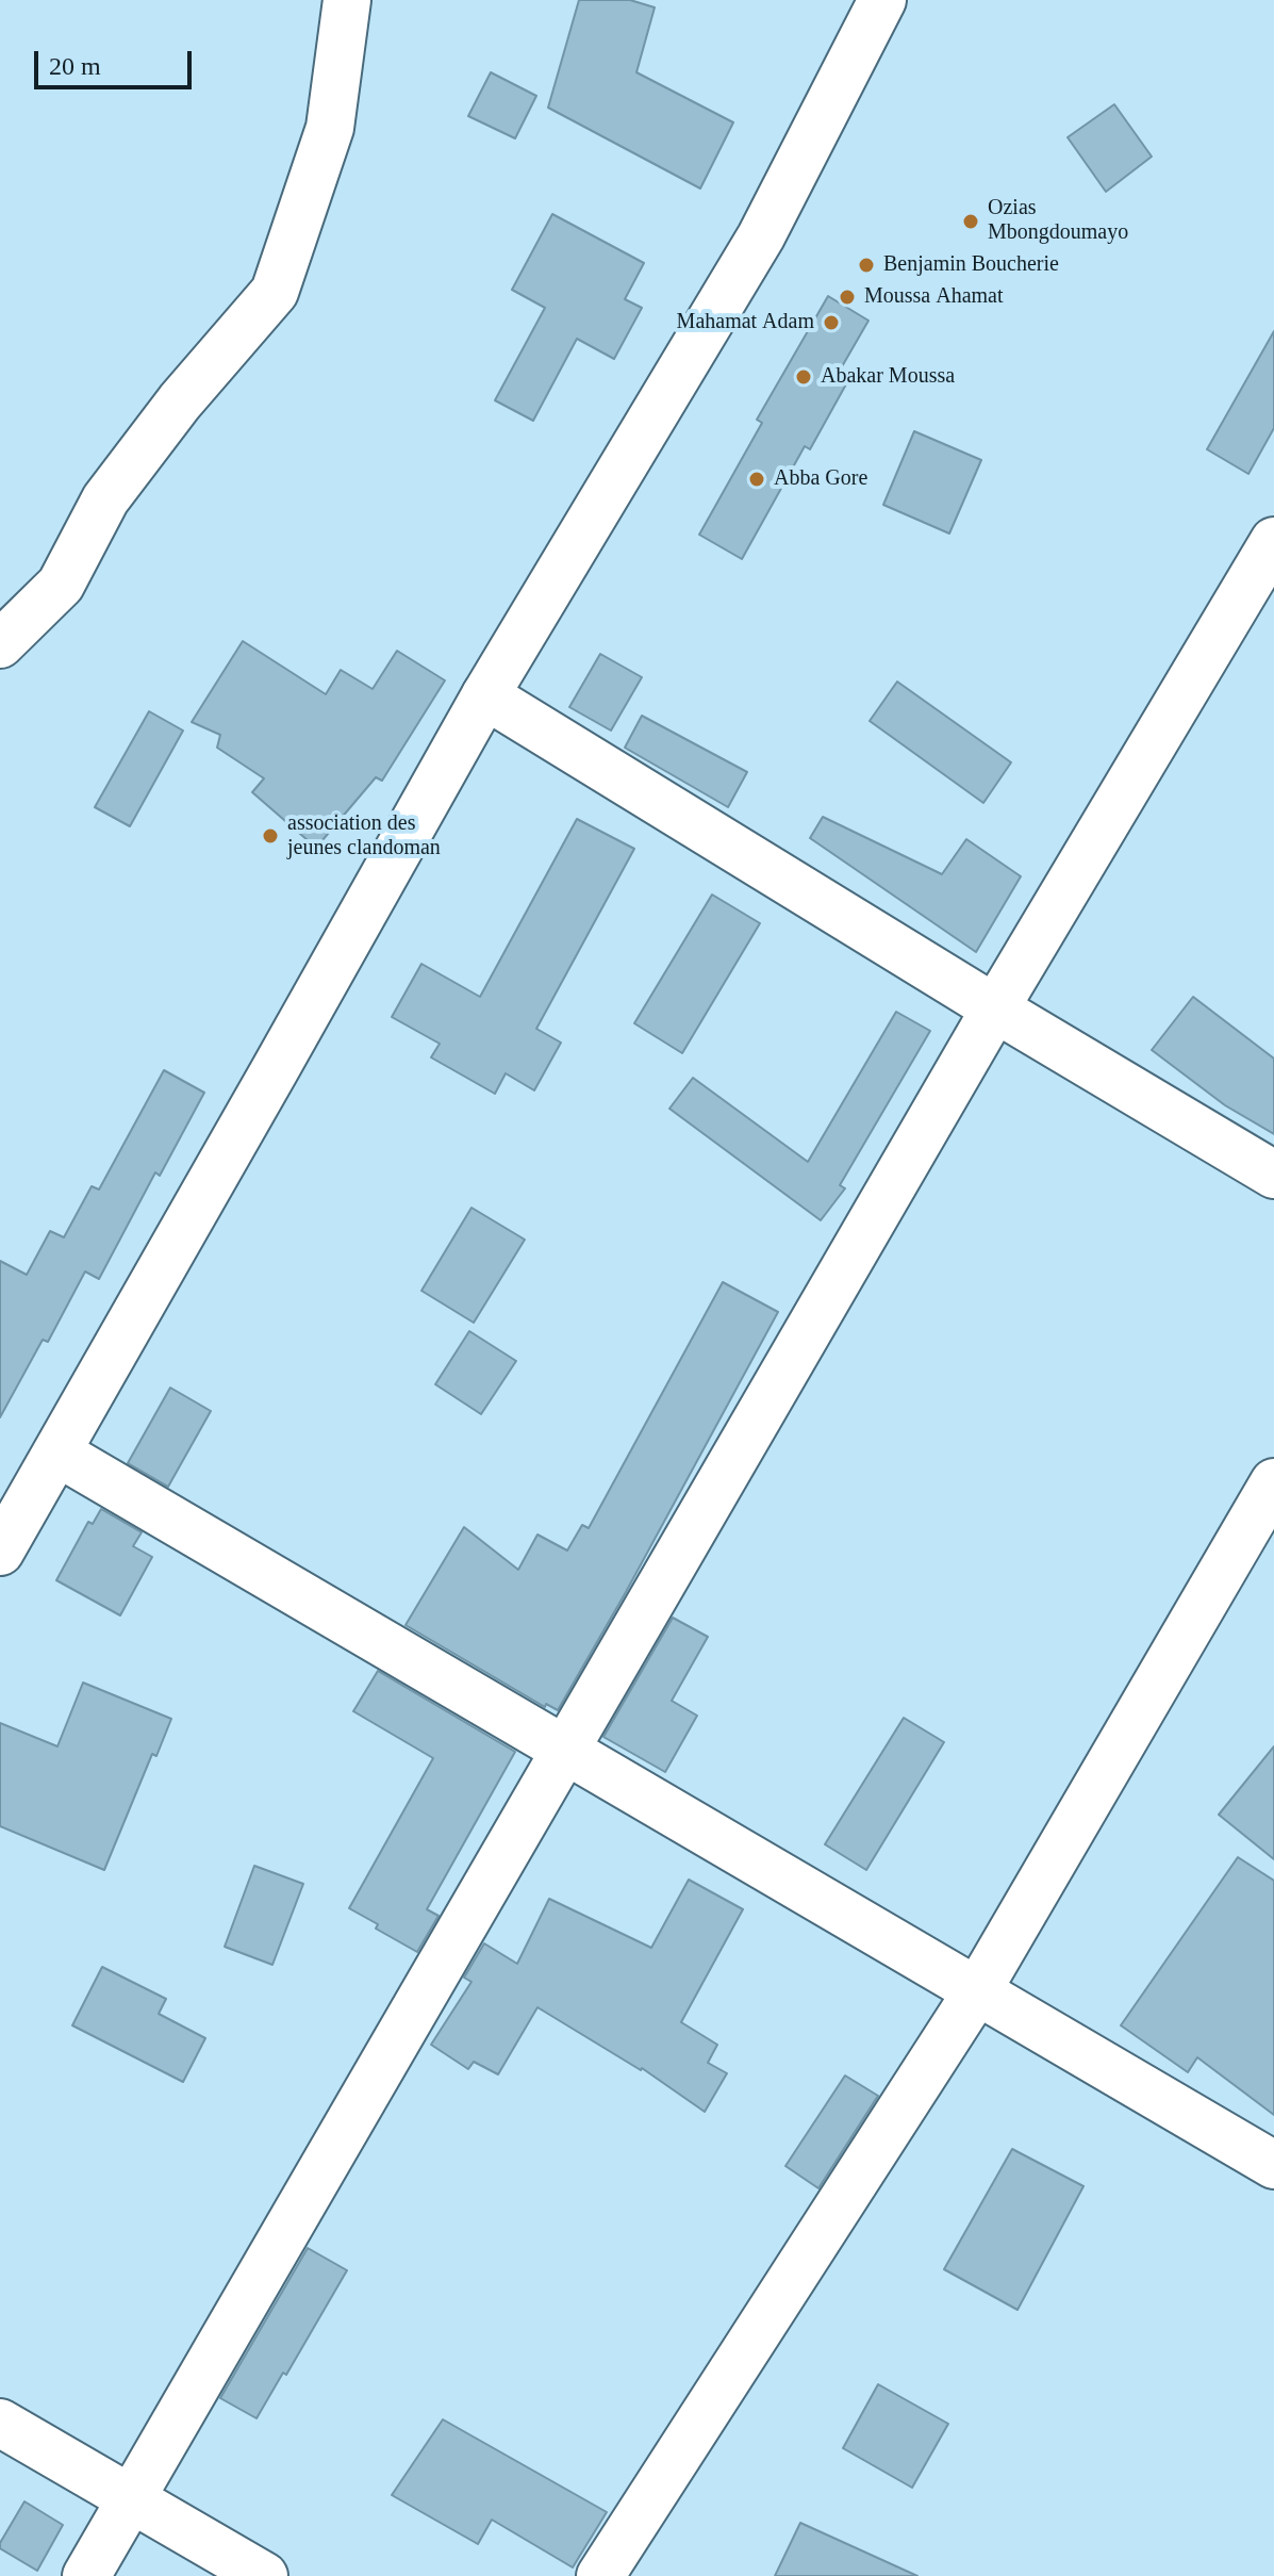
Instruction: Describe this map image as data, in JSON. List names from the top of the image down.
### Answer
{
  "places": [
    "Ozias Mbongdoumayo",
    "Benjamin Boucherie",
    "Moussa Ahamat",
    "Mahamat Adam",
    "Abakar Moussa",
    "Abba Gore",
    "association des jeunes clandoman"
  ],
  "scale_bar": "20 m"
}
